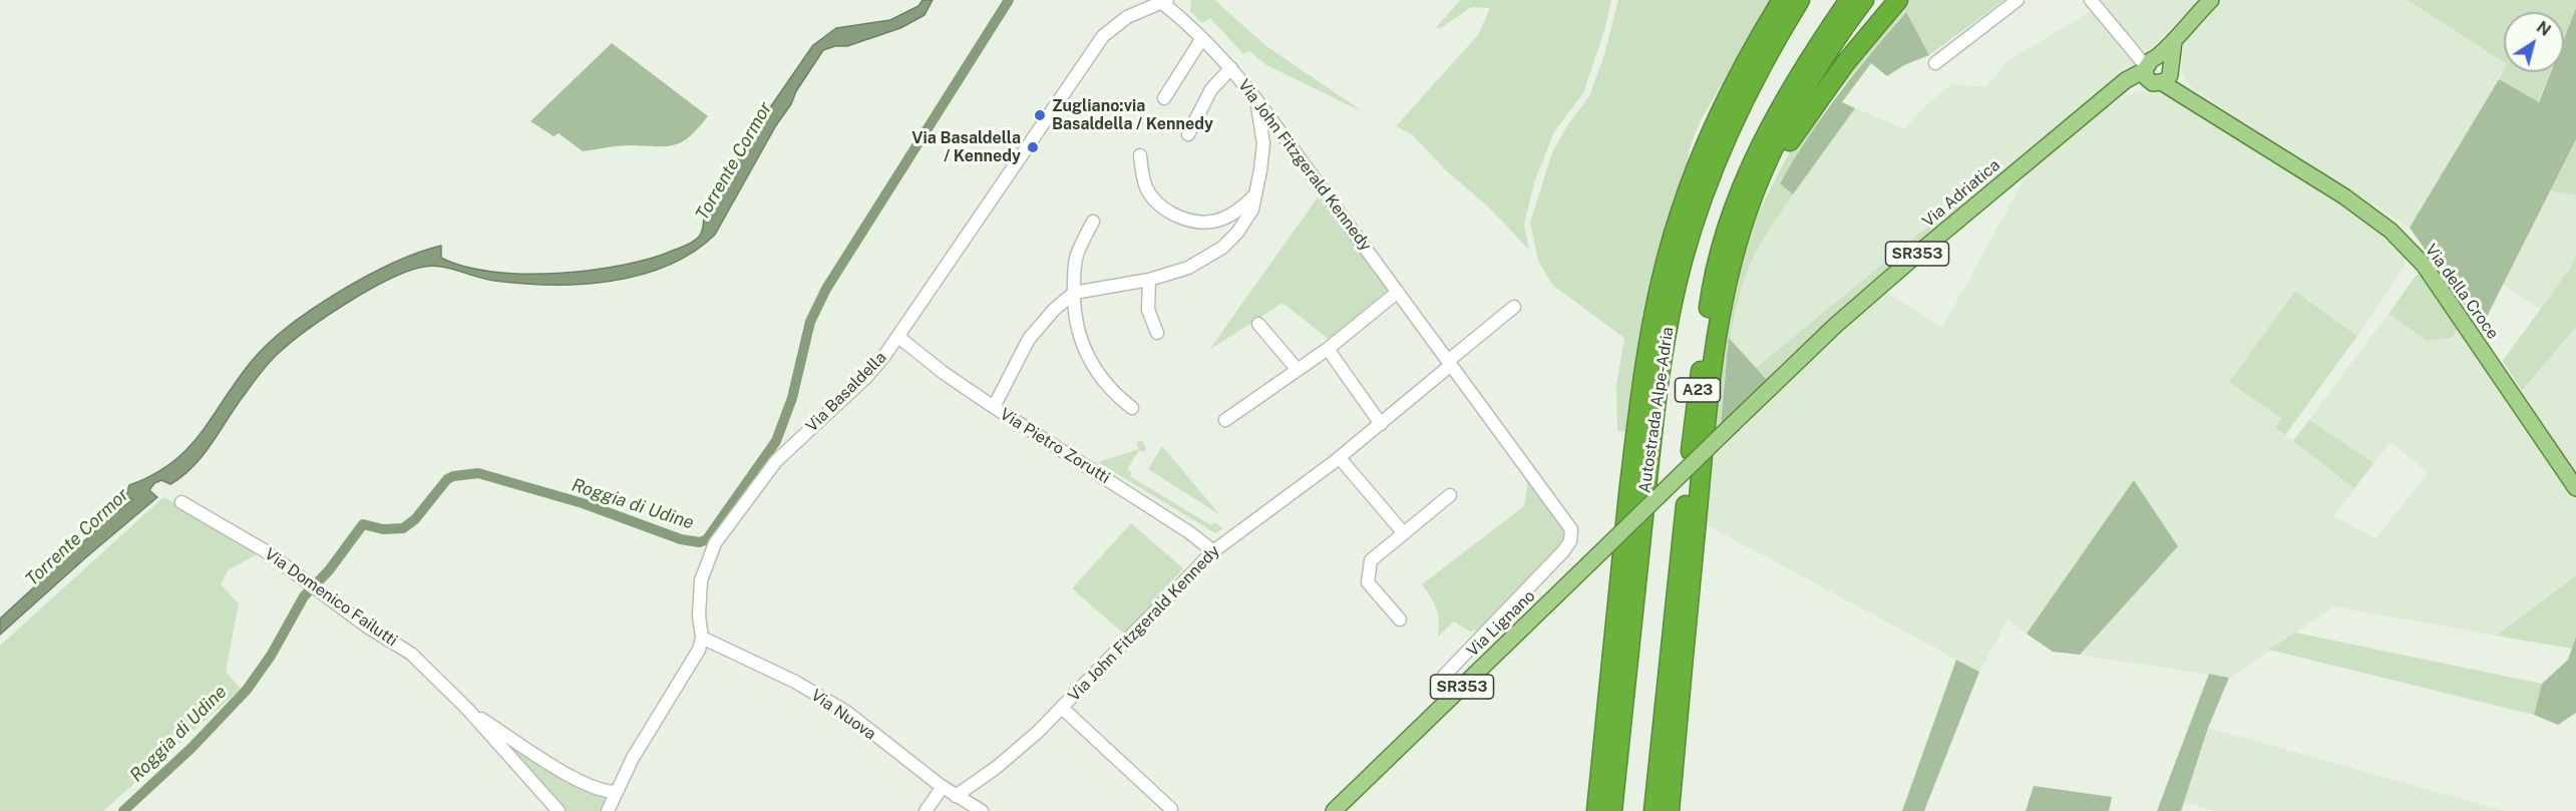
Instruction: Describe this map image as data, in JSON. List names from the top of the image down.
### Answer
{
  "streets": {
    "highway": ["A23", "Autostrada Alpe-Adria"],
    "main road": [
      "Via Adriatica",
      "SR353",
      "Via della Croce",
      "Via Lignano"
    ],
    "street": [
      "Via John Fitzgerald Kennedy",
      "Via Basaldella",
      "Via Pietro Zorutti",
      "Via Domenico Failutti",
      "Via Nuova"
    ]
  },
  "crossings": [
    ["Via John Fitzgerald Kennedy", "Via Basaldella"],
    ["Via John Fitzgerald Kennedy", "Via Pietro Zorutti"],
    ["Via John Fitzgerald Kennedy", "Via Lignano"],
    ["Via John Fitzgerald Kennedy", "Via Nuova"],
    ["Via Adriatica", "Via della Croce"],
    ["Via Adriatica", "Via Lignano"],
    ["Via Basaldella", "Via Pietro Zorutti"],
    ["Via Basaldella", "Via Nuova"]
  ],
  "water": ["Torrente Cormor", "Roggia di Udine"],
  "places": ["Zugliano:via Basaldella / Kennedy", "Via Basaldella / Kennedy"],
  "north": "top right"
}
